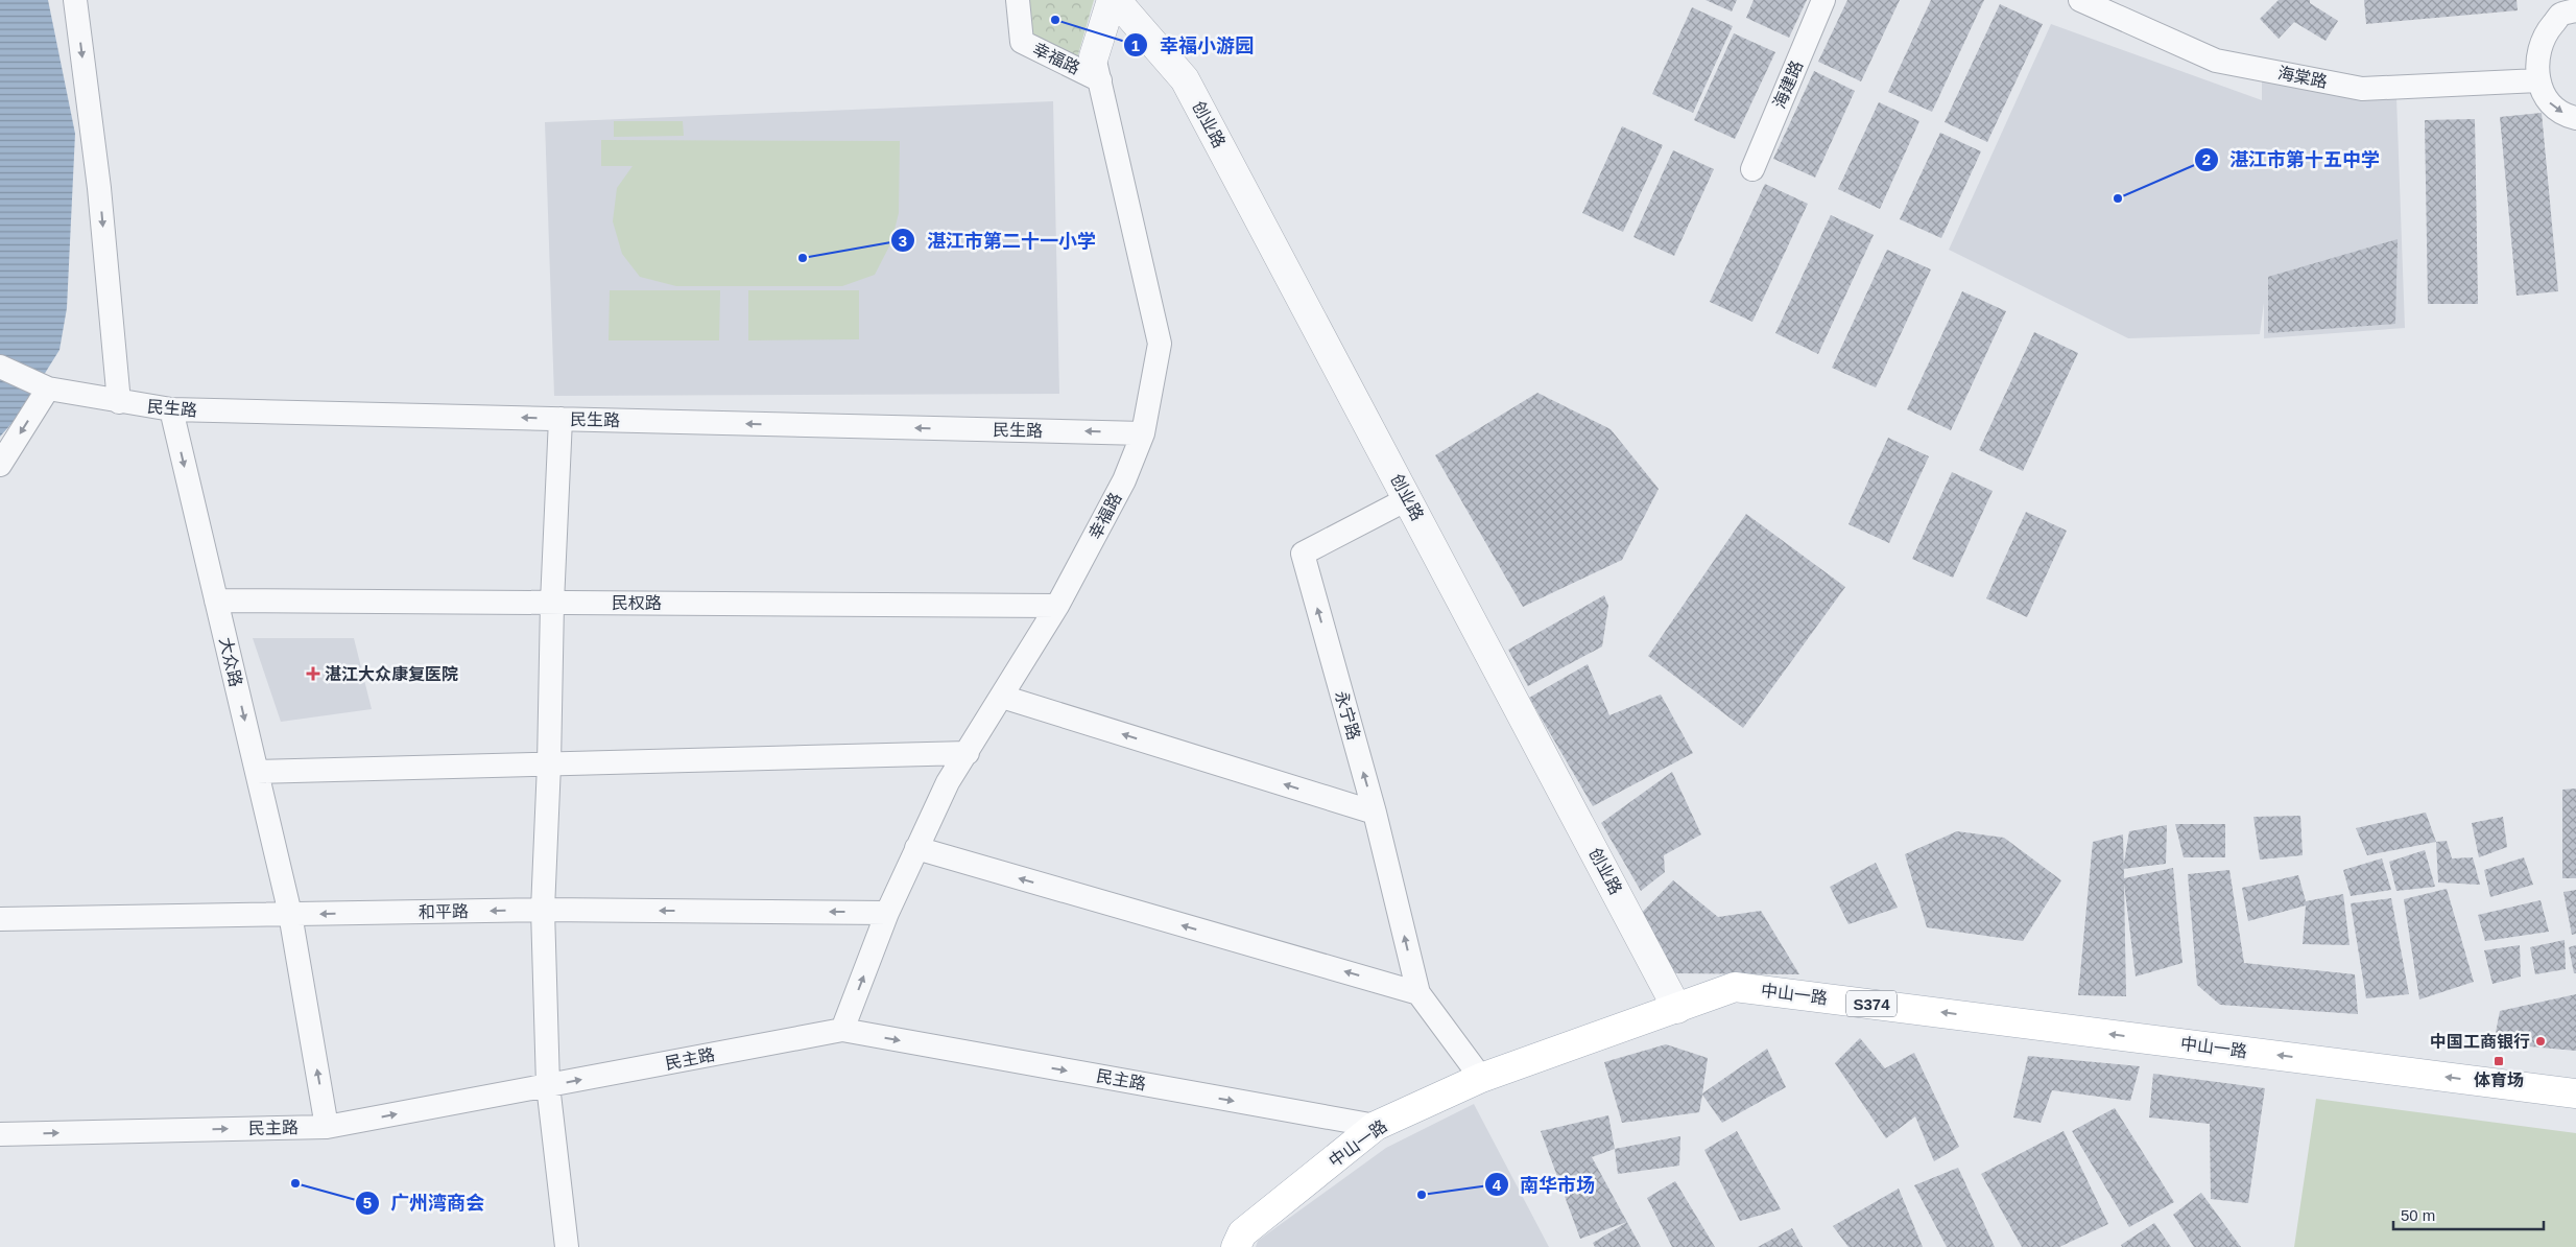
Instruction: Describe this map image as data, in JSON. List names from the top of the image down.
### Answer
{
  "streets": {
    "main road": ["中山一路", "S374"],
    "street": [
      "幸福路",
      "海棠路",
      "海建路",
      "创业路",
      "民生路",
      "民权路",
      "大众路",
      "永宁路",
      "和平路",
      "民主路"
    ]
  },
  "crossings": [
    ["幸福路", "民生路"],
    ["幸福路", "民权路"],
    ["幸福路", "和平路"],
    ["幸福路", "民主路"],
    ["创业路", "永宁路"],
    ["创业路", "中山一路"],
    ["民生路", "大众路"],
    ["民权路", "大众路"],
    ["大众路", "和平路"],
    ["大众路", "民主路"],
    ["中山一路", "民主路"]
  ],
  "one_way": ["民生路", "永宁路", "中山一路"],
  "places": {
    "other": [
      "幸福小游园",
      "湛江市第十五中学",
      "湛江市第二十一小学",
      "中国工商银行",
      "广州湾商会",
      "南华市场"
    ],
    "health": ["湛江大众康复医院"],
    "transit": ["体育场"]
  },
  "scale_bar": "50 m"
}
